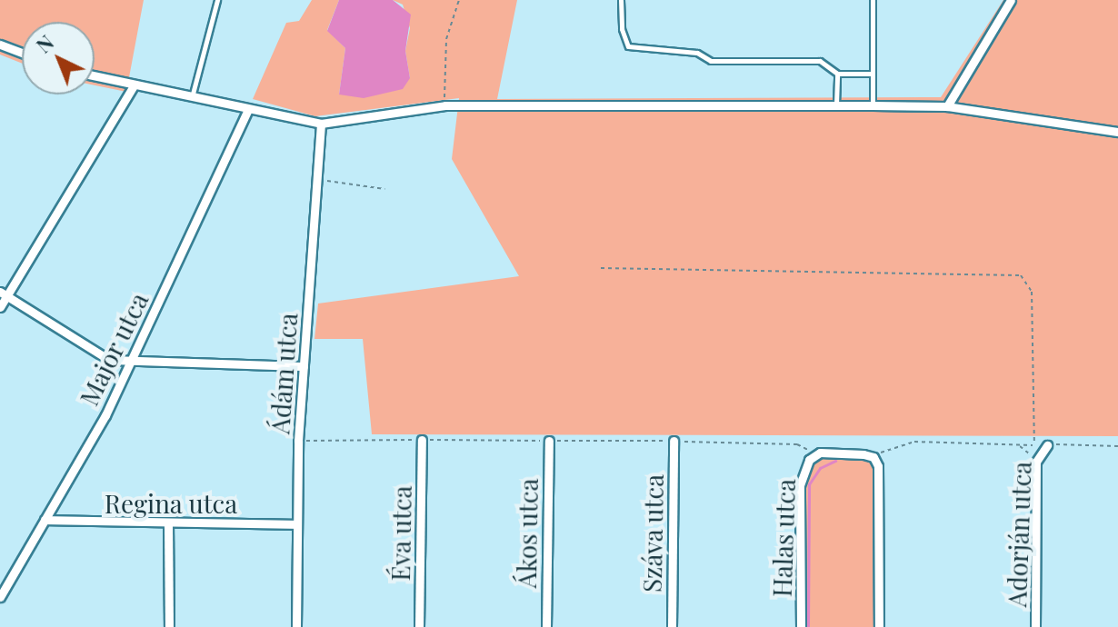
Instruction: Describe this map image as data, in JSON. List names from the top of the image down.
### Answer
{
  "streets": {
    "street": [
      "Major utca",
      "Ádám utca",
      "Regina utca",
      "Éva utca",
      "Ákos utca",
      "Száva utca",
      "Adorján utca",
      "Halas utca"
    ]
  },
  "crossings": [
    ["Major utca", "Regina utca"],
    ["Ádám utca", "Regina utca"]
  ],
  "north": "top left"
}
